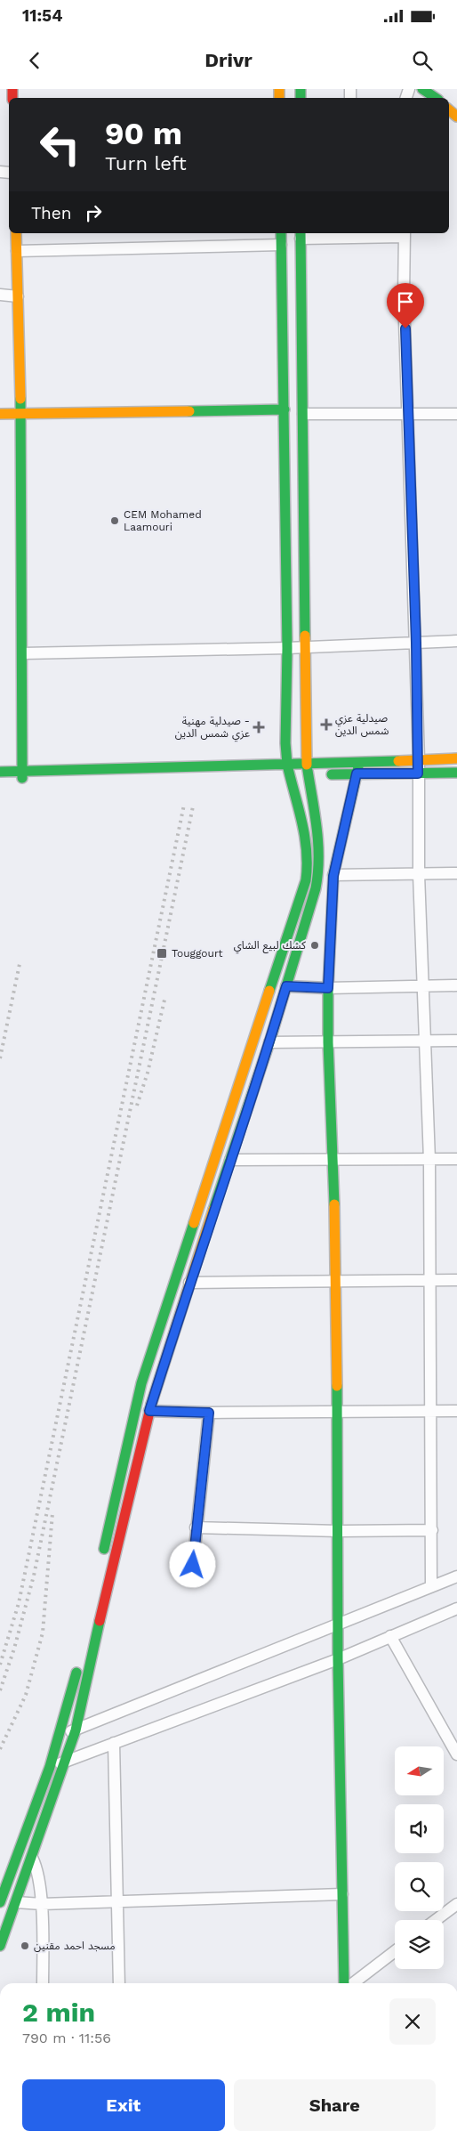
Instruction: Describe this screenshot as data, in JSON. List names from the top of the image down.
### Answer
{
  "places": {
    "other": ["CEM Mohamed Laamouri", "كشك لبيع الشاي", "مسجد احمد مقنين"],
    "health": ["صيدلية عزي شمس الدين", "صيدلية مهنية - عزي شمس الدين"],
    "transit": ["Touggourt"]
  },
  "north": "left",
  "page": {
    "status": "11:54",
    "header": "Drivr",
    "turn": ["90 m", "Turn left"],
    "then": "Then",
    "heading": ["2 min", "790 m · 11:56"],
    "buttons": ["Exit", "Share"]
  }
}
